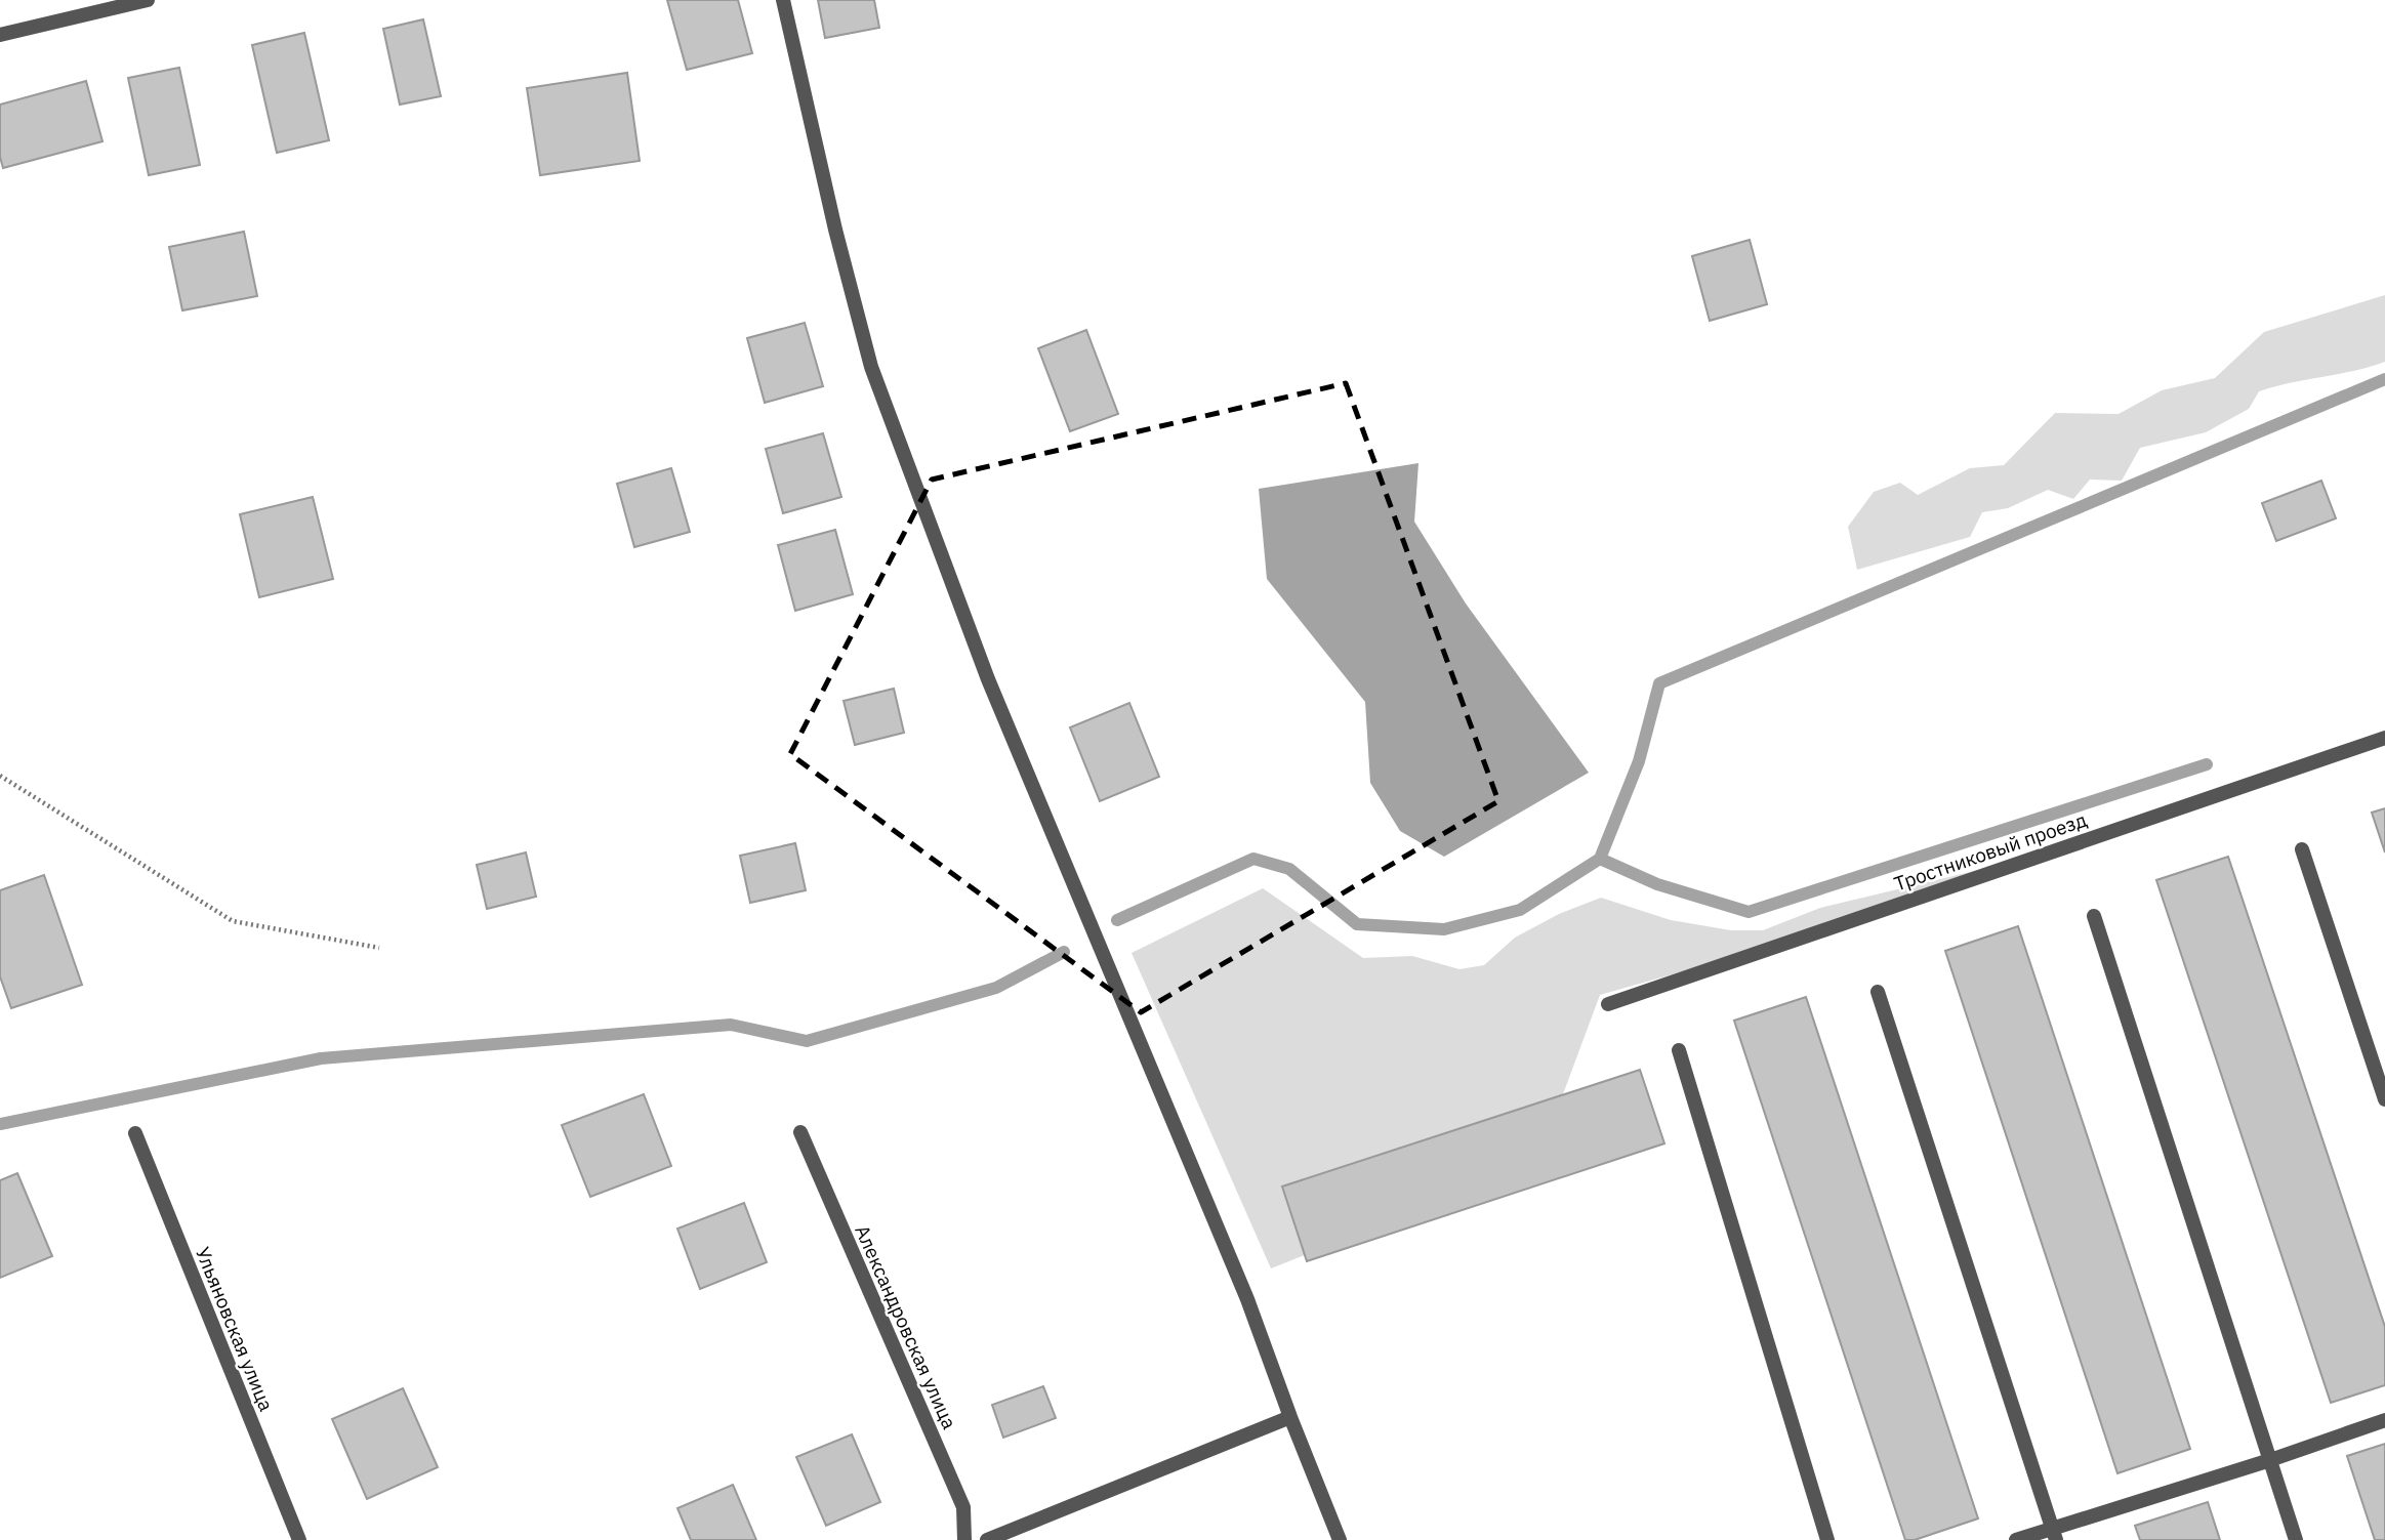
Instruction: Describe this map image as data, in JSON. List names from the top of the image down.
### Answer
{
  "streets": {
    "street": ["Тростниковый проезд", "Александровская улица", "Ульяновская улица"]
  }
}
